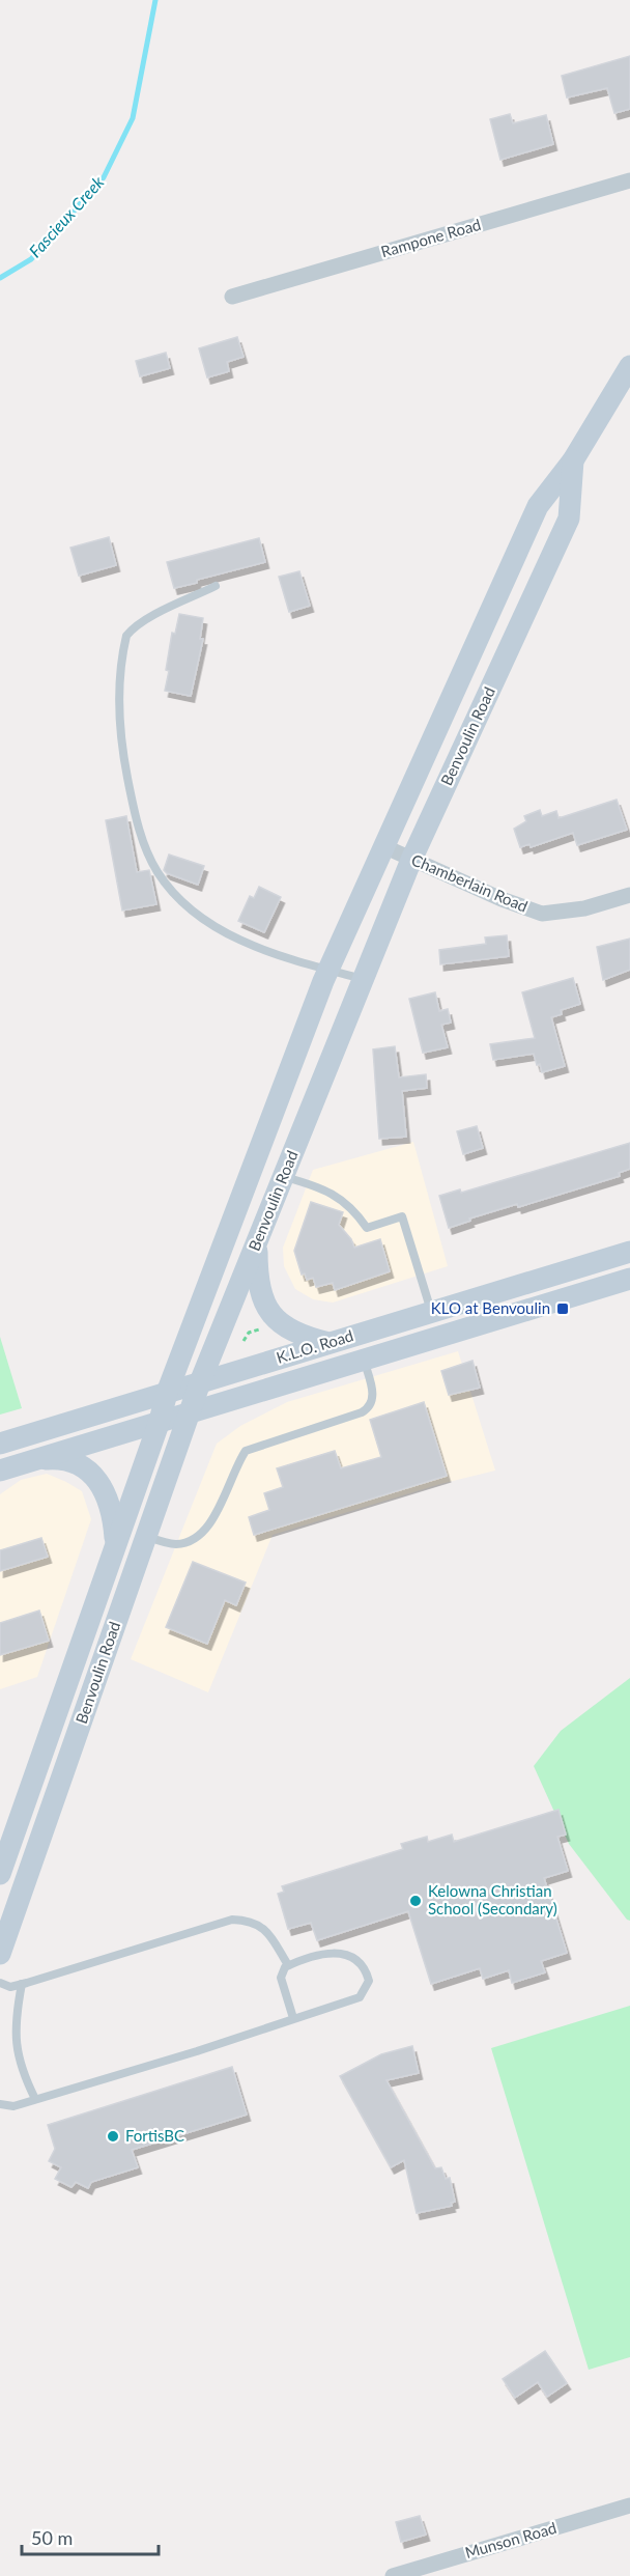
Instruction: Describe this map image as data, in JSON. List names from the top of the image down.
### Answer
{
  "streets": {
    "main road": ["Benvoulin Road", "K.L.O. Road"],
    "street": ["Rampone Road", "Chamberlain Road", "Munson Road"]
  },
  "crossings": [
    ["Benvoulin Road", "Chamberlain Road"],
    ["Benvoulin Road", "K.L.O. Road"]
  ],
  "water": ["Fascieux Creek"],
  "places": {
    "transit": ["KLO at Benvoulin"],
    "other": ["Kelowna Christian School (Secondary)", "FortisBC"]
  },
  "scale_bar": "50 m"
}
